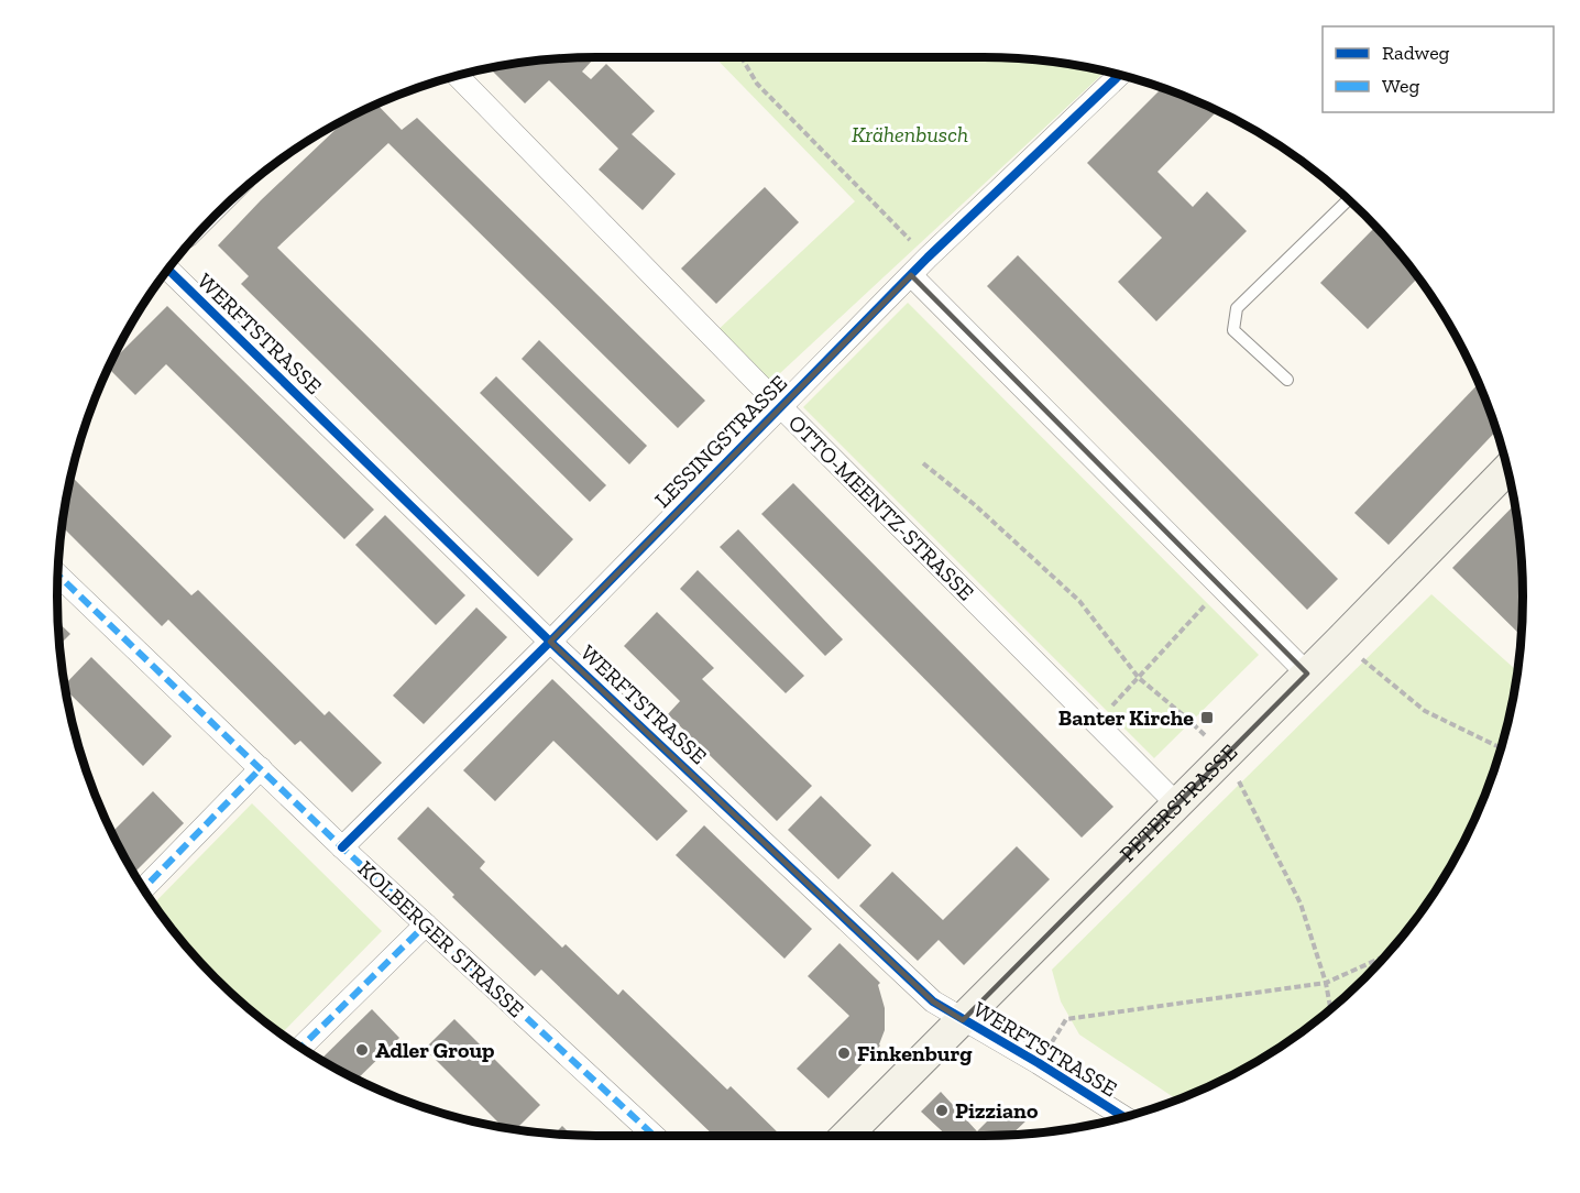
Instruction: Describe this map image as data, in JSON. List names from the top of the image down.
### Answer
{
  "streets": {
    "main road": ["PETERSTRASSE"],
    "street": [
      "WERFTSTRASSE",
      "LESSINGSTRASSE",
      "OTTO-MEENTZ-STRASSE",
      "KOLBERGER STRASSE"
    ]
  },
  "crossings": [
    ["WERFTSTRASSE", "LESSINGSTRASSE"],
    ["WERFTSTRASSE", "PETERSTRASSE"],
    ["LESSINGSTRASSE", "OTTO-MEENTZ-STRASSE"],
    ["LESSINGSTRASSE", "KOLBERGER STRASSE"],
    ["OTTO-MEENTZ-STRASSE", "PETERSTRASSE"]
  ],
  "parks": ["Krähenbusch"],
  "places": {
    "transit": ["Banter Kirche"],
    "other": ["Adler Group", "Finkenburg", "Pizziano"]
  },
  "legend": ["Radweg", "Weg"]
}
